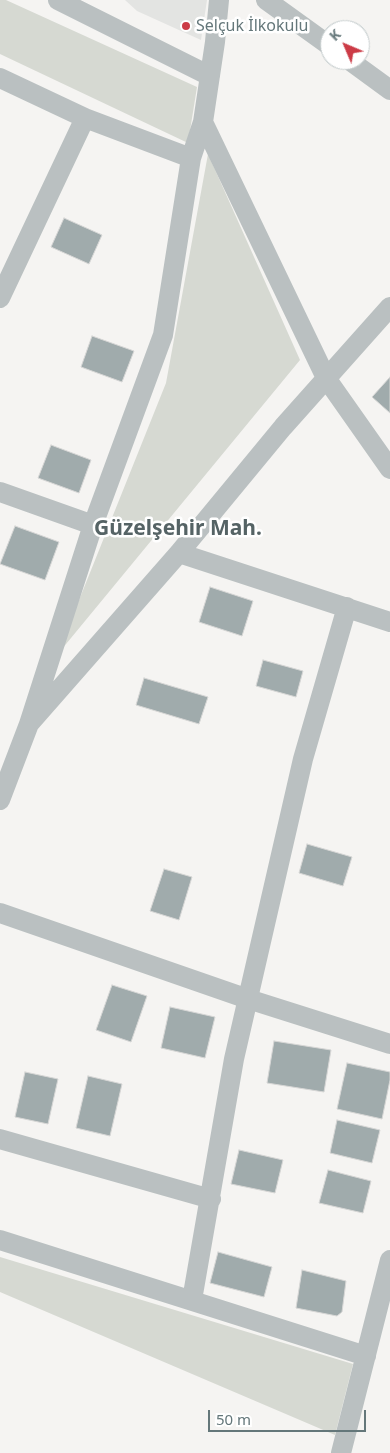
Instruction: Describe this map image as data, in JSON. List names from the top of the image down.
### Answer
{
  "districts": ["Güzelşehir Mah."],
  "places": ["Selçuk İlkokulu"],
  "scale_bar": "50 m",
  "north": "top left"
}
